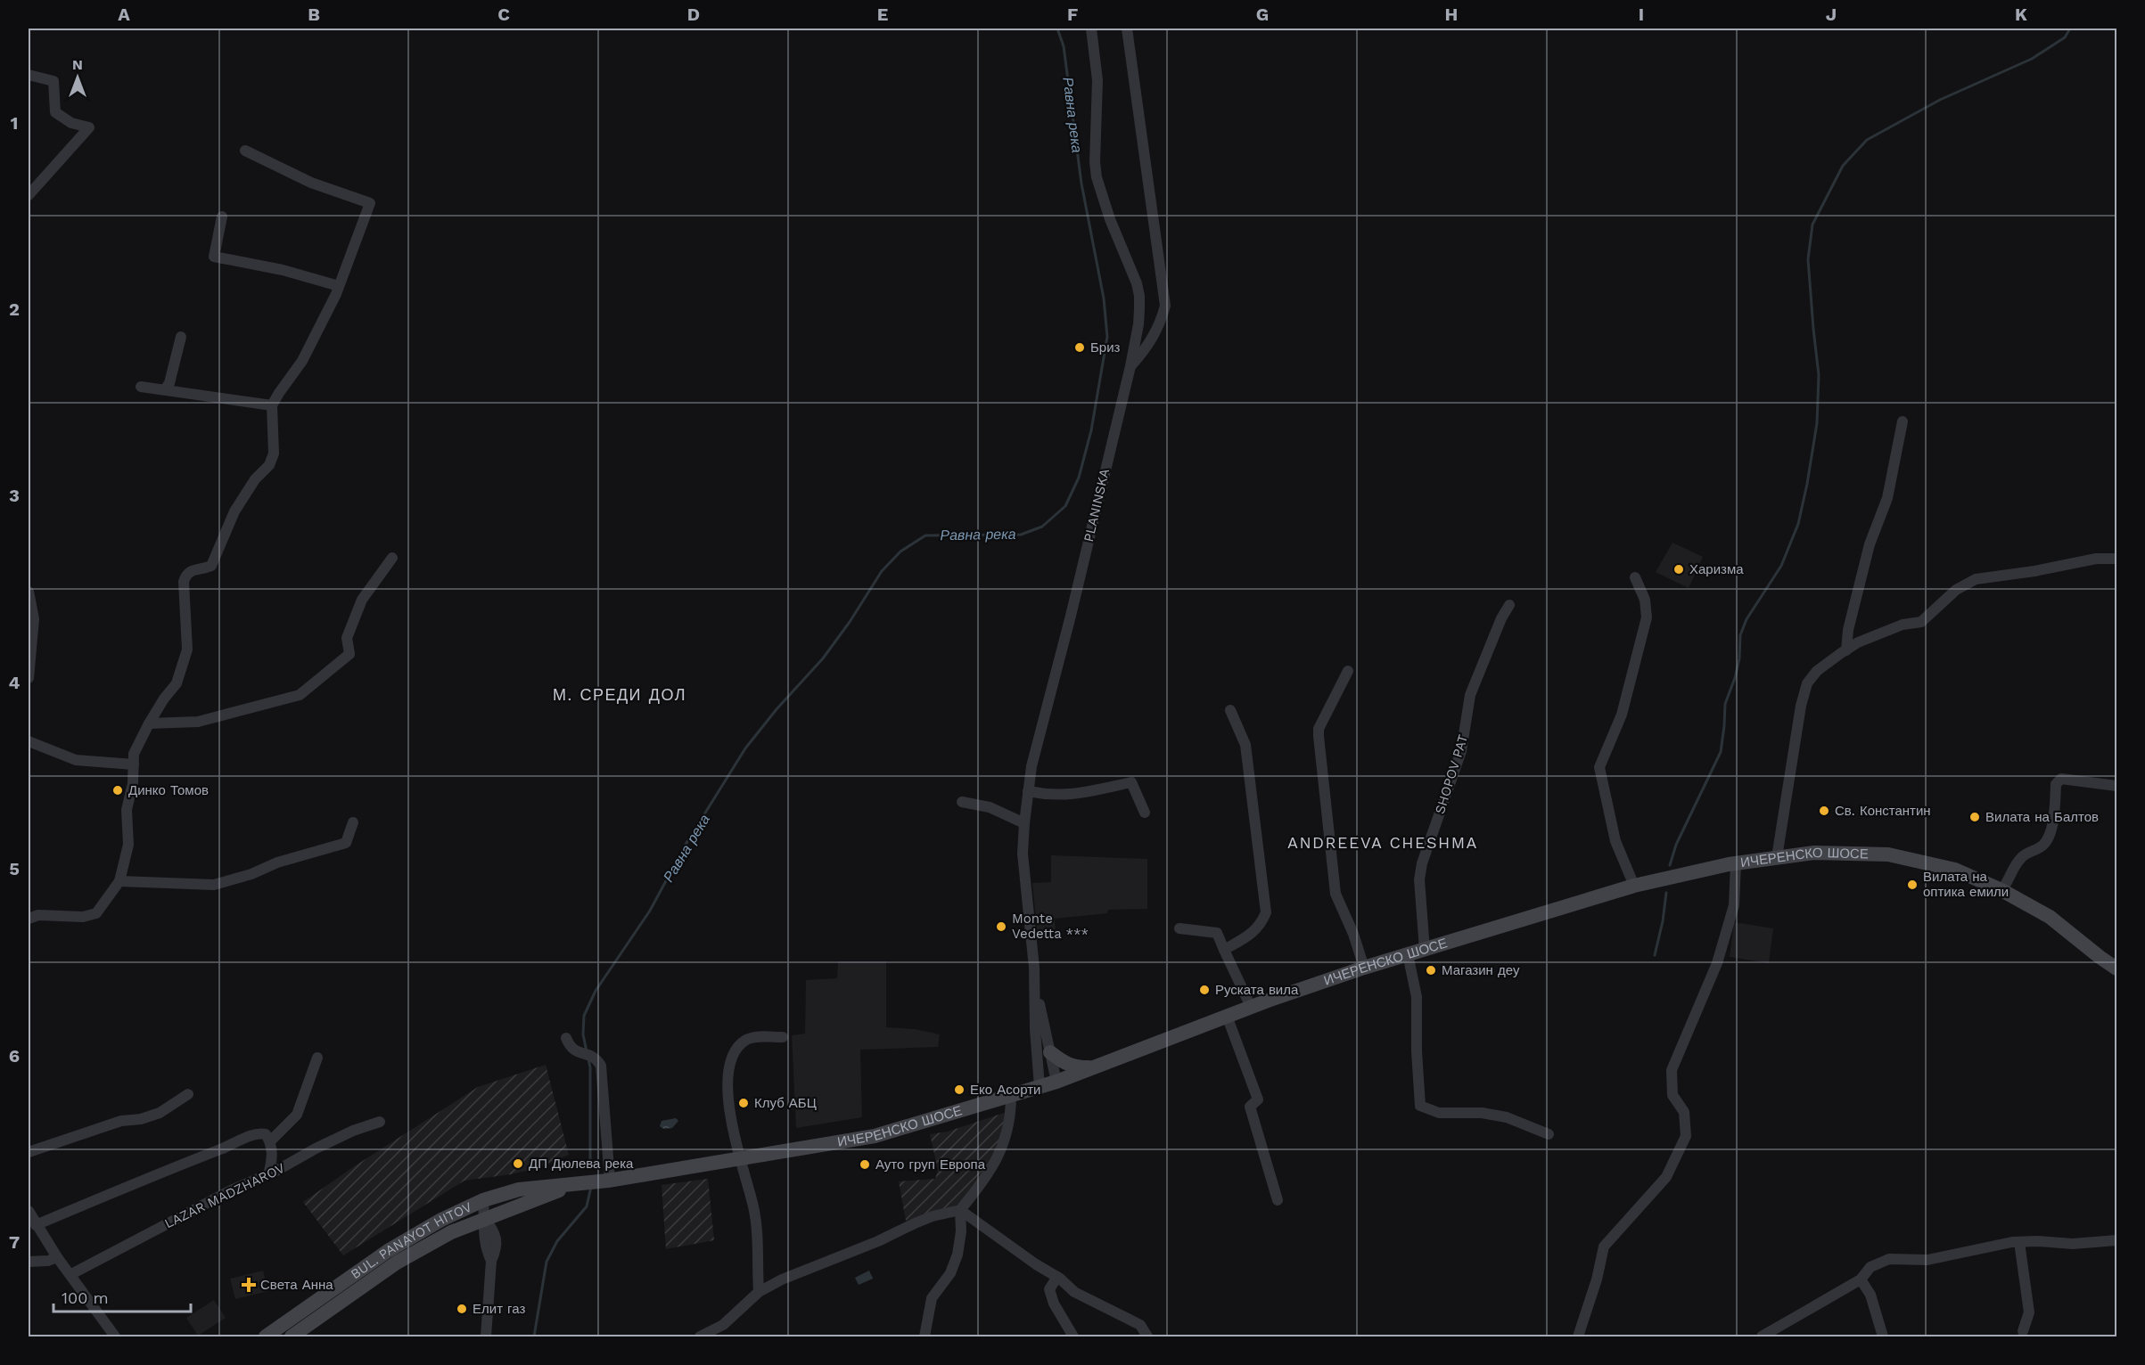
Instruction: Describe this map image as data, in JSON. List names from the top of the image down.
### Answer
{
  "streets": {
    "street": [
      "PLANINSKA",
      "SHOPOV PAT",
      "ИЧЕРЕНСКО ШОСЕ",
      "LAZAR MADZHAROV",
      "BUL. PANAYOT HITOV"
    ]
  },
  "crossings": [
    ["SHOPOV PAT", "ИЧЕРЕНСКО ШОСЕ"],
    ["ИЧЕРЕНСКО ШОСЕ", "BUL. PANAYOT HITOV"]
  ],
  "districts": ["М. СРЕДИ ДОЛ", "ANDREEVA CHESHMA"],
  "water": ["Равна река"],
  "places": {
    "other": [
      "Бриз",
      "Харизма",
      "Динко Томов",
      "Св. Константин",
      "Вилата на Балтов",
      "Вилата на оптика емили",
      "Monte Vedetta ***",
      "Магазин деу",
      "Руската вила",
      "Еко Асорти",
      "Клуб АБЦ",
      "ДП Дюлева река",
      "Ауто груп Европа",
      "Елит газ"
    ],
    "health": ["Света Анна"]
  },
  "scale_bar": "100 m",
  "north": "top",
  "grid": {
    "columns": [
      "A",
      "B",
      "C",
      "D",
      "E",
      "F",
      "G",
      "H",
      "I",
      "J",
      "K"
    ],
    "rows": [
      "1",
      "2",
      "3",
      "4",
      "5",
      "6",
      "7"
    ]
  }
}
